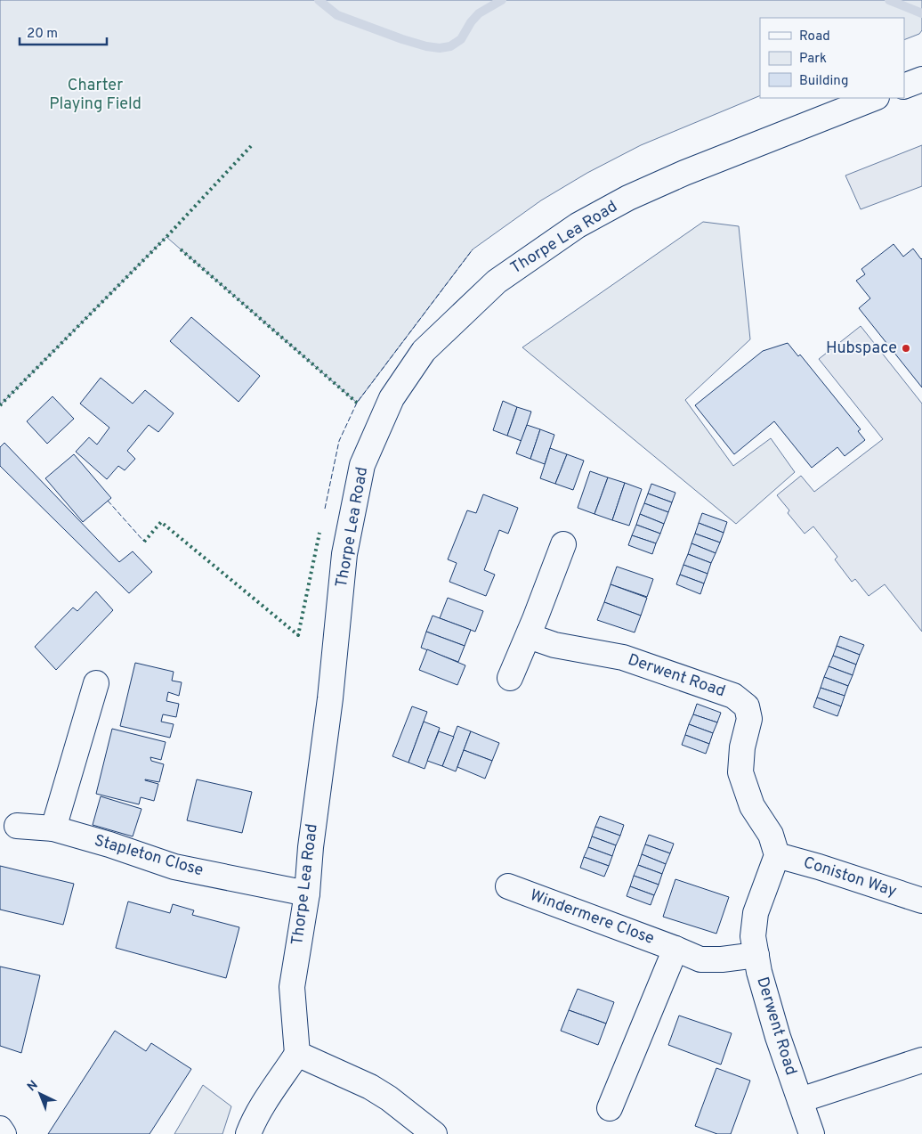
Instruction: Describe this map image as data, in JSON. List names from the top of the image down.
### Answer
{
  "streets": {
    "street": [
      "Thorpe Lea Road",
      "Derwent Road",
      "Stapleton Close",
      "Coniston Way",
      "Windermere Close"
    ]
  },
  "crossings": [
    ["Thorpe Lea Road", "Stapleton Close"],
    ["Derwent Road", "Coniston Way"],
    ["Derwent Road", "Windermere Close"]
  ],
  "parks": ["Charter Playing Field"],
  "places": ["Hubspace"],
  "legend": ["Road", "Park", "Building"],
  "scale_bar": "20 m",
  "north": "top left"
}
